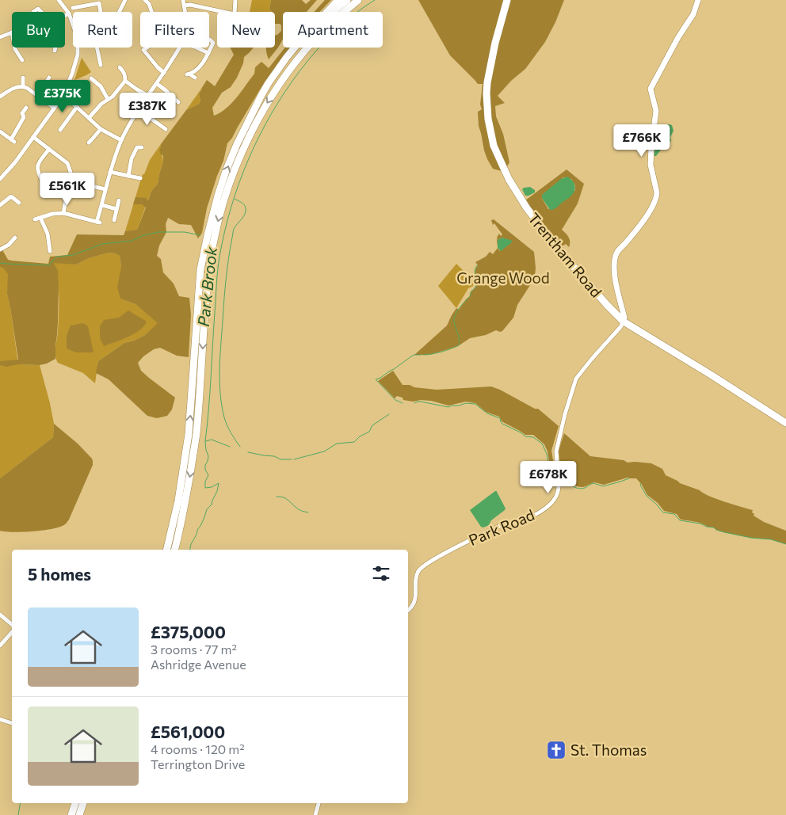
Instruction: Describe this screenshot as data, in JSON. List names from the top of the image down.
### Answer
{
  "streets": {
    "highway": ["Trentham Road"],
    "street": ["Park Road"]
  },
  "crossings": [
    ["Trentham Road", "Park Road"]
  ],
  "water": ["Park Brook"],
  "parks": ["Grange Wood"],
  "places": {
    "church": ["St. Thomas"]
  },
  "page": {
    "chip": [
      "Buy",
      "Rent",
      "Filters",
      "New",
      "Apartment"
    ],
    "price": [
      "£375K",
      "£387K",
      "£766K",
      "£561K",
      "£678K"
    ],
    "heading": "5 homes",
    "list": [
      {
        "name": "£375,000",
        "note": "3 rooms · 77 m² · Ashridge Avenue"
      },
      {
        "name": "£561,000",
        "note": "4 rooms · 120 m² · Terrington Drive"
      }
    ]
  }
}
